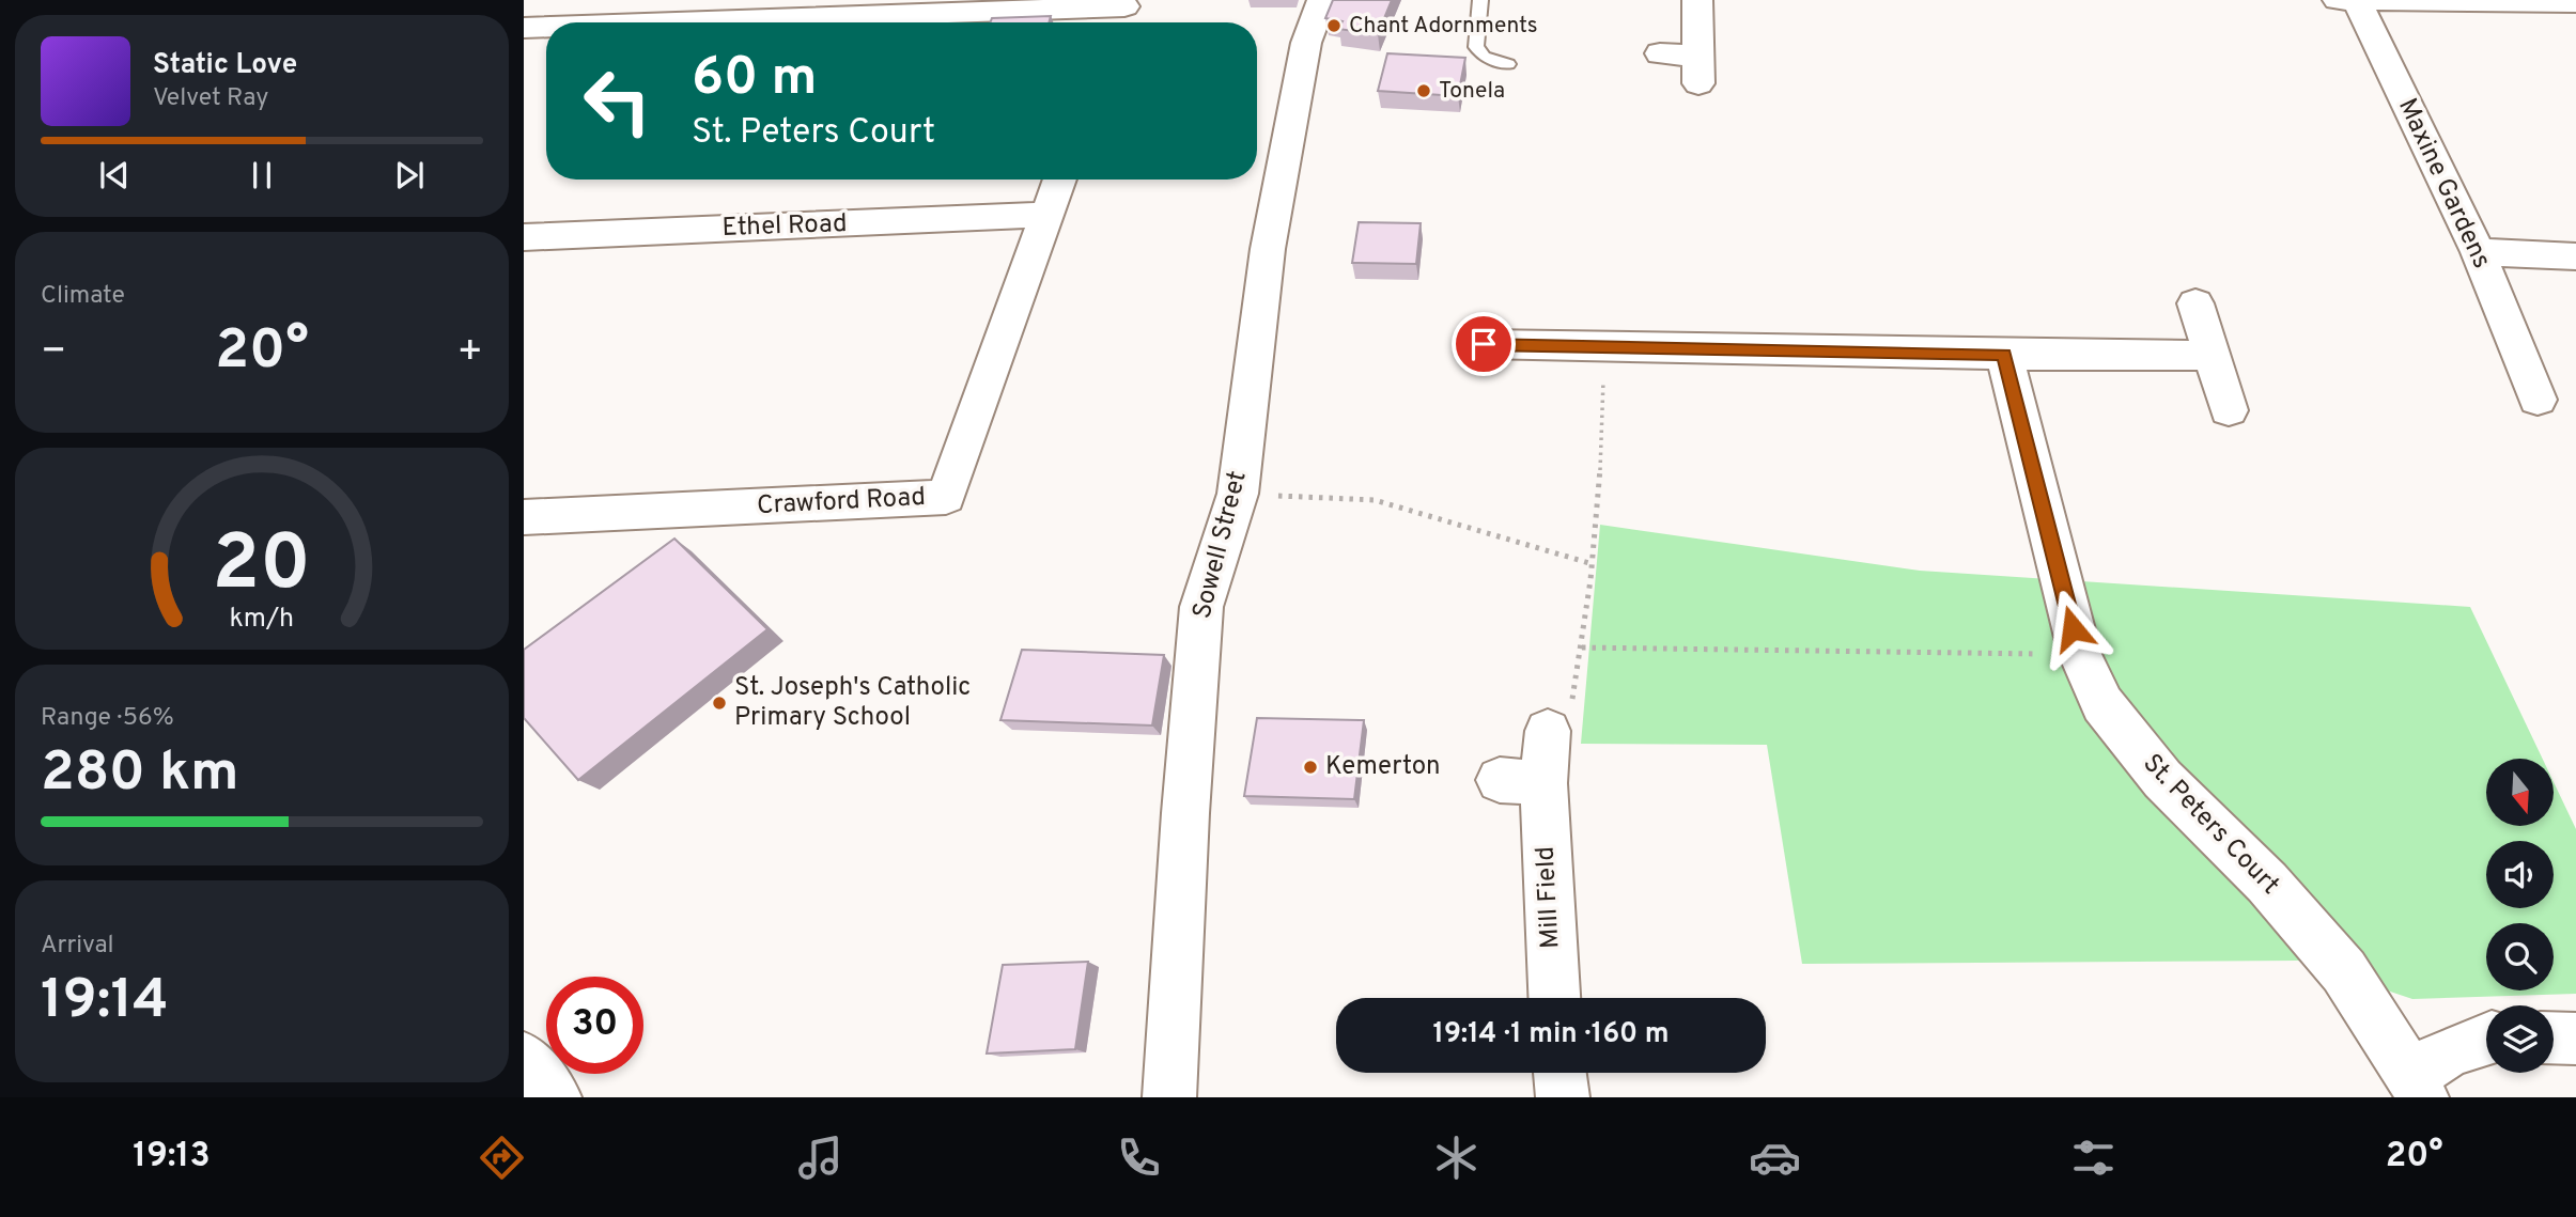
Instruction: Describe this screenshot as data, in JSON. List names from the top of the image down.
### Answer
{
  "streets": {
    "street": [
      "Maxine Gardens",
      "Ethel Road",
      "Crawford Road",
      "Sowell Street",
      "St. Peters Court",
      "Mill Field"
    ]
  },
  "crossings": [
    ["Ethel Road", "Crawford Road"]
  ],
  "places": [
    "Chant Adornments",
    "Tonela",
    "St. Joseph's Catholic Primary School",
    "Kemerton"
  ],
  "north": "bottom",
  "page": {
    "turn": ["60 m", "St. Peters Court"],
    "song": ["Static Love", "Velvet Ray"],
    "tile": [
      "Climate",
      ["Range · 56%", "280 km"],
      ["Arrival", "19:14"]
    ],
    "heat": ["−", "20°", "+"],
    "limit": "30",
    "trip": "19:14 · 1 min · 160 m",
    "tabs": ["19:13", "20°"],
    "gauge": ["20", "km/h"]
  }
}
